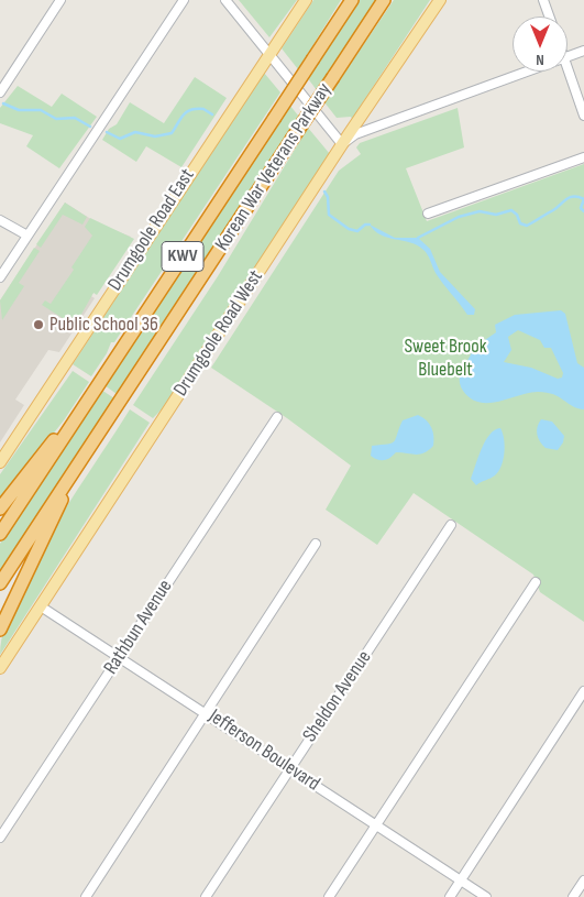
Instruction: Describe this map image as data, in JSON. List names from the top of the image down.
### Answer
{
  "streets": {
    "highway": ["Korean War Veterans Parkway", "KWV"],
    "main road": ["Drumgoole Road East", "Drumgoole Road West"],
    "street": ["Rathbun Avenue", "Sheldon Avenue", "Jefferson Boulevard"]
  },
  "crossings": [
    ["Drumgoole Road West", "Jefferson Boulevard"],
    ["Rathbun Avenue", "Jefferson Boulevard"],
    ["Sheldon Avenue", "Jefferson Boulevard"]
  ],
  "parks": ["Sweet Brook Bluebelt"],
  "places": ["Public School 36"],
  "north": "bottom"
}
